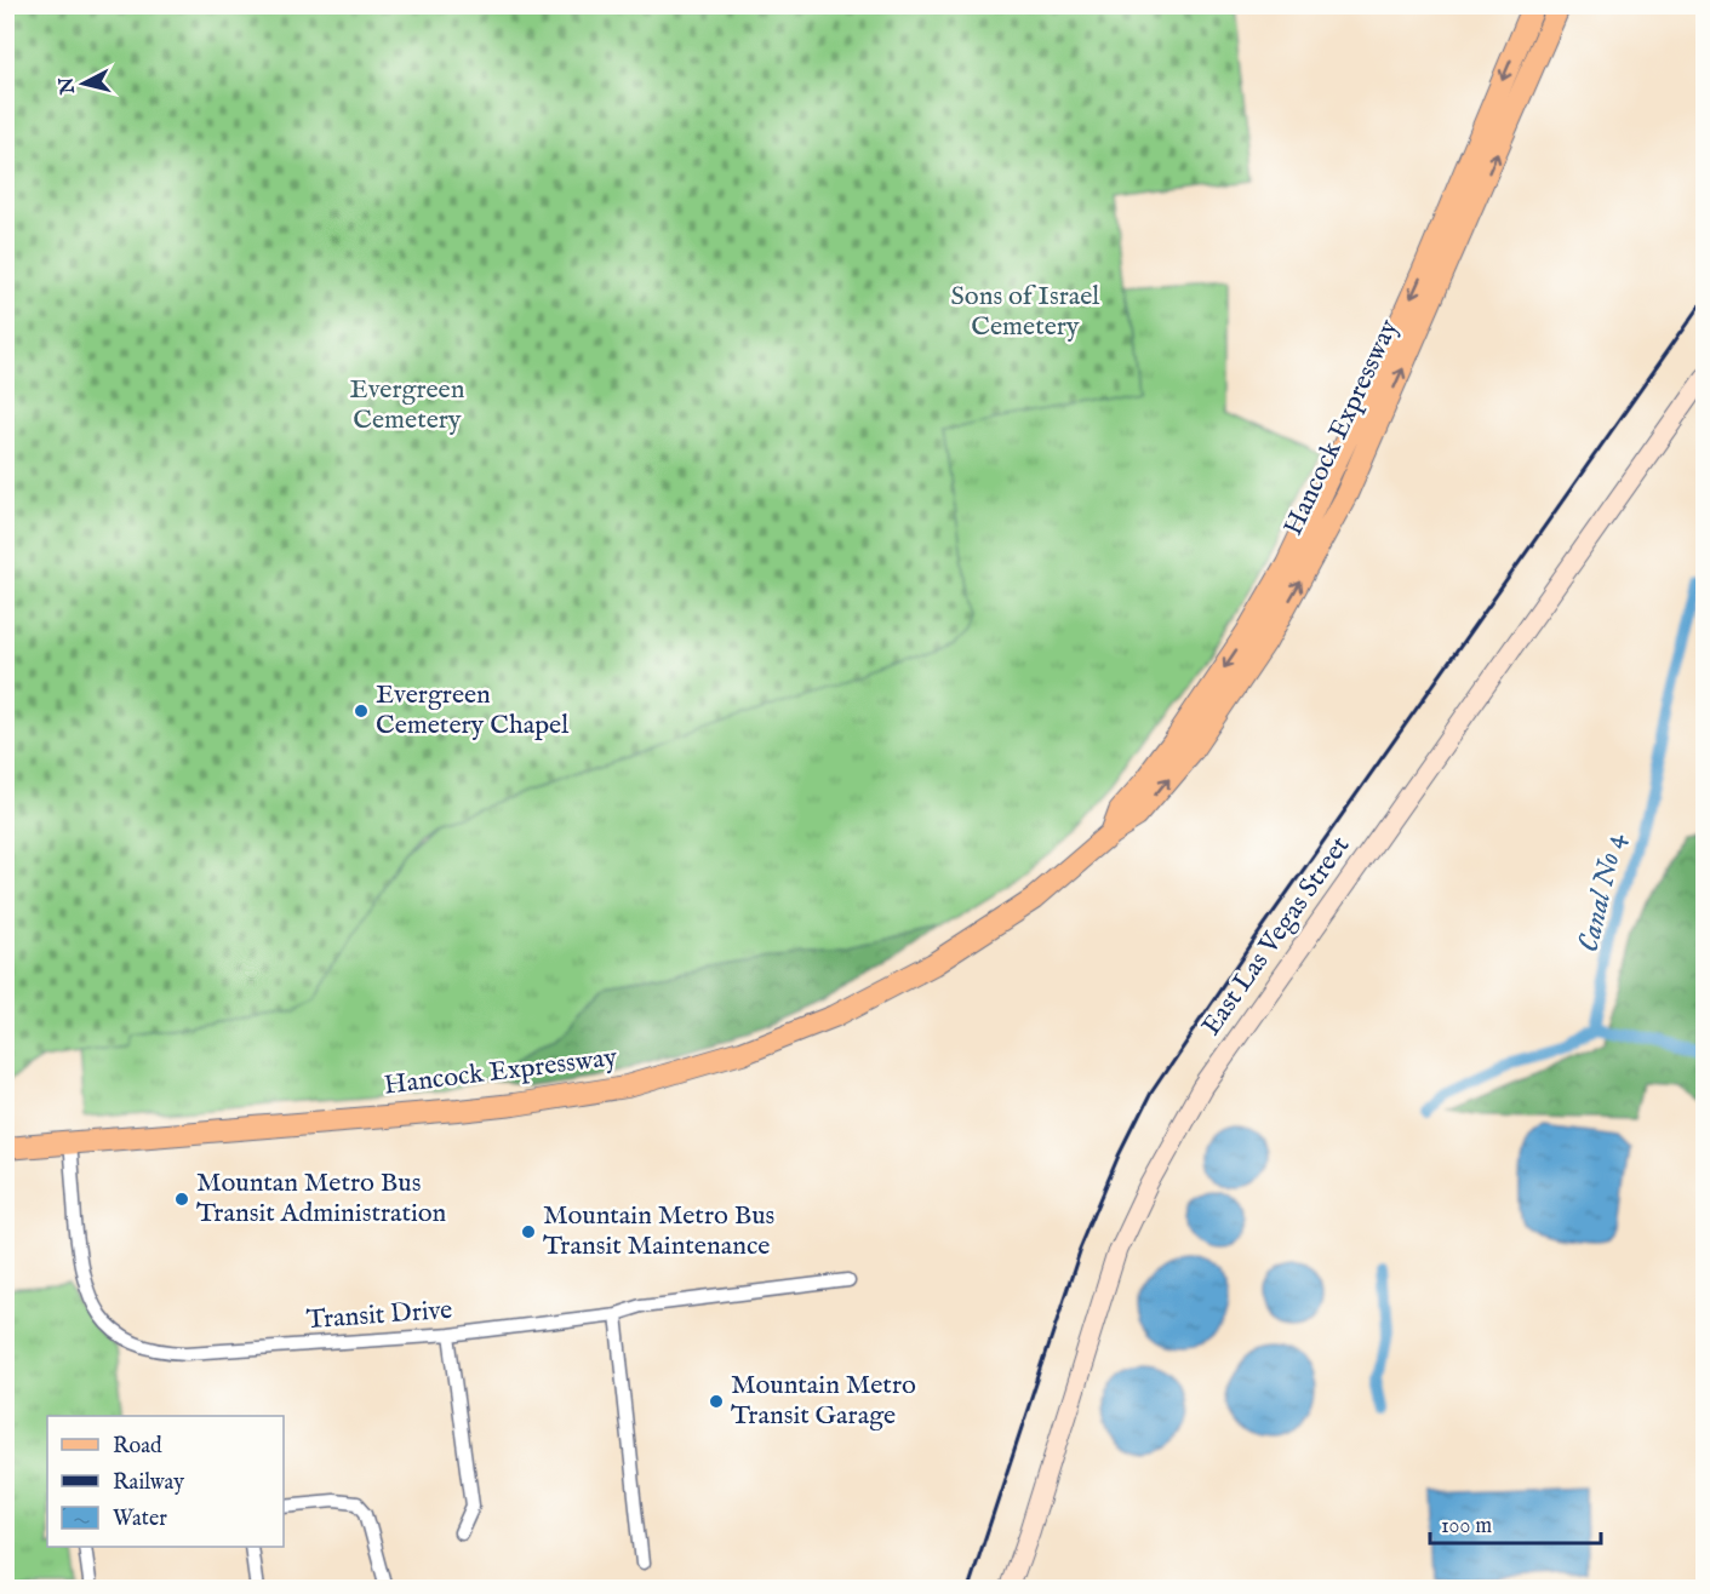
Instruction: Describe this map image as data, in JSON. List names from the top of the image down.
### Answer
{
  "streets": {
    "main road": ["Hancock Expressway"],
    "street": ["East Las Vegas Street", "Transit Drive"]
  },
  "crossings": [
    ["Hancock Expressway", "Transit Drive"]
  ],
  "water": ["Canal No 4"],
  "parks": ["Sons of Israel Cemetery", "Evergreen Cemetery"],
  "places": [
    "Evergreen Cemetery Chapel",
    "Mountan Metro Bus Transit Administration",
    "Mountain Metro Bus Transit Maintenance",
    "Mountain Metro Transit Garage"
  ],
  "legend": ["Road", "Railway", "Water"],
  "scale_bar": "100 m",
  "north": "left"
}
